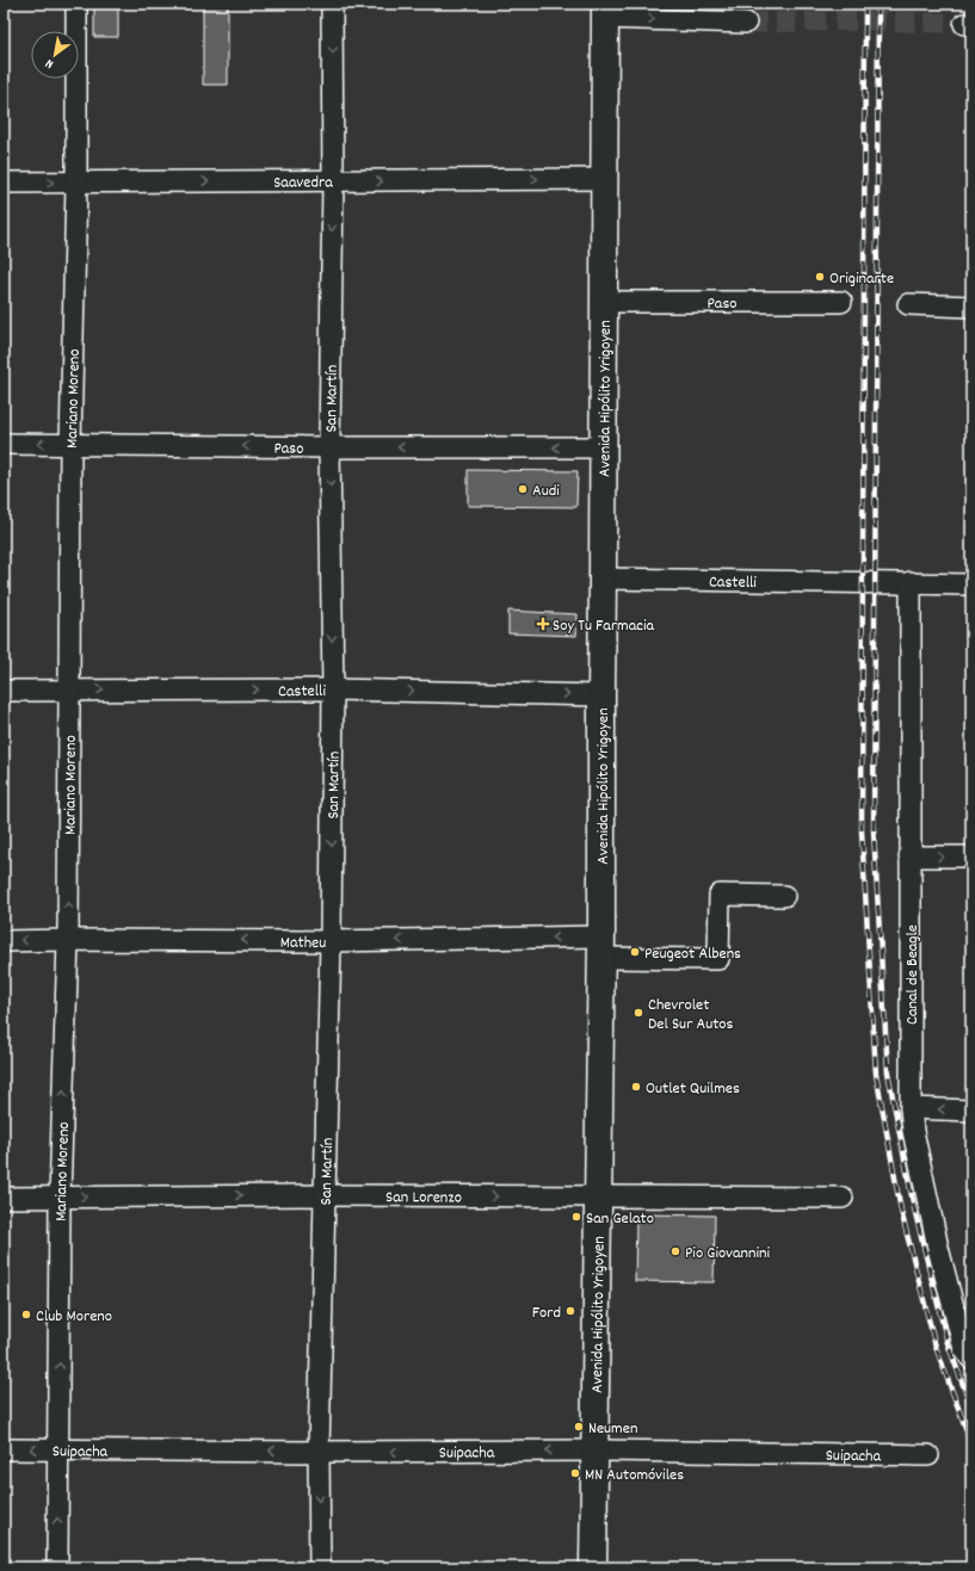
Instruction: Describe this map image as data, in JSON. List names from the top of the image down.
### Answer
{
  "streets": {
    "main road": ["Avenida Hipólito Yrigoyen"],
    "street": [
      "Saavedra",
      "Paso",
      "Mariano Moreno",
      "San Martín",
      "Castelli",
      "Matheu",
      "Canal de Beagle",
      "San Lorenzo",
      "Suipacha"
    ]
  },
  "crossings": [
    ["Saavedra", "Mariano Moreno"],
    ["Saavedra", "San Martín"],
    ["Saavedra", "Avenida Hipólito Yrigoyen"],
    ["Paso", "Mariano Moreno"],
    ["Paso", "San Martín"],
    ["Paso", "Avenida Hipólito Yrigoyen"],
    ["Mariano Moreno", "Castelli"],
    ["Mariano Moreno", "Matheu"],
    ["Mariano Moreno", "San Lorenzo"],
    ["Mariano Moreno", "Suipacha"],
    ["San Martín", "Castelli"],
    ["San Martín", "Matheu"],
    ["San Martín", "San Lorenzo"],
    ["San Martín", "Suipacha"],
    ["Avenida Hipólito Yrigoyen", "Castelli"],
    ["Avenida Hipólito Yrigoyen", "Matheu"],
    ["Avenida Hipólito Yrigoyen", "San Lorenzo"],
    ["Avenida Hipólito Yrigoyen", "Suipacha"],
    ["Castelli", "Canal de Beagle"]
  ],
  "one_way": [
    "Saavedra",
    "Paso",
    "Mariano Moreno",
    "San Martín",
    "Castelli",
    "Matheu",
    "San Lorenzo",
    "Suipacha"
  ],
  "places": {
    "other": [
      "Originarte",
      "Audi",
      "Peugeot Albens",
      "Chevrolet Del Sur Autos",
      "Outlet Quilmes",
      "San Gelato",
      "Pio Giovannini",
      "Ford",
      "Club Moreno",
      "Neumen",
      "MN Automóviles"
    ],
    "health": ["Soy Tu Farmacia"]
  },
  "north": "bottom left"
}
